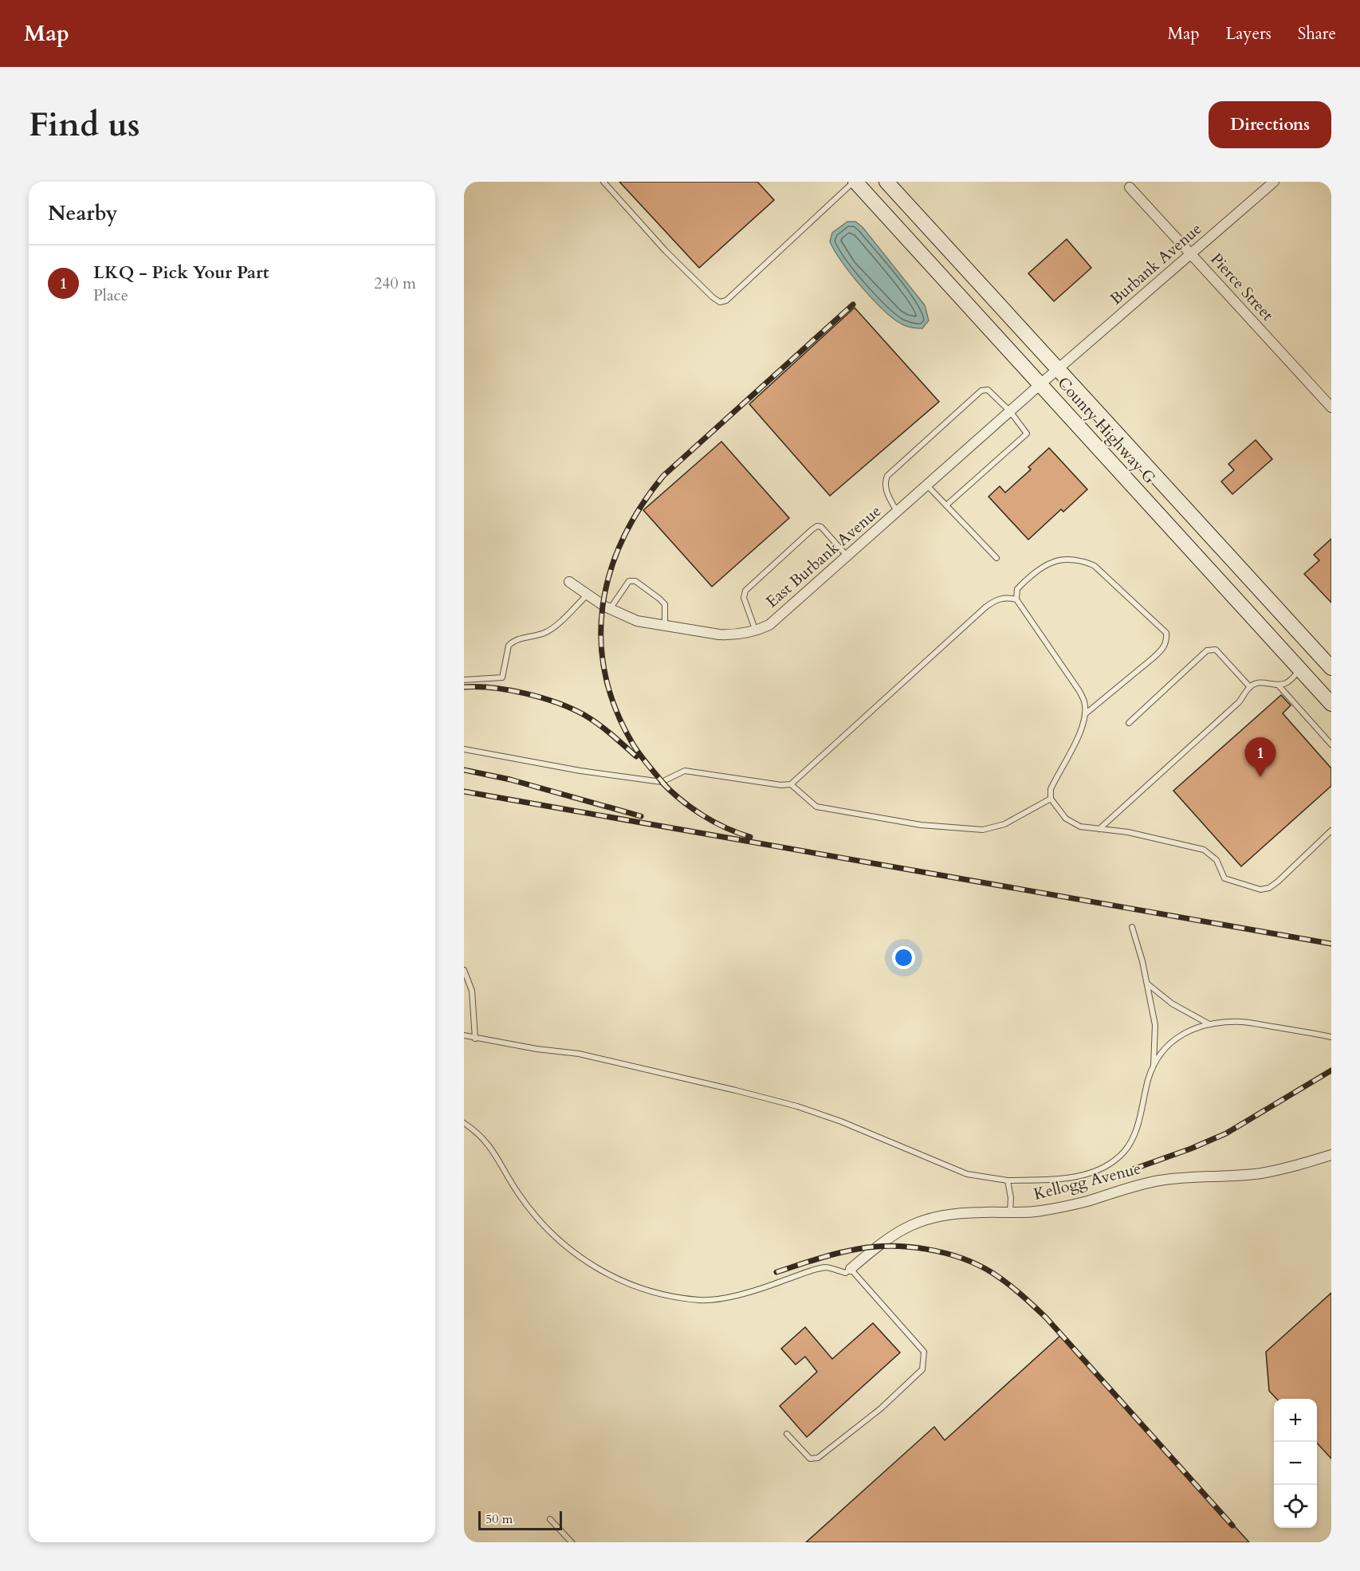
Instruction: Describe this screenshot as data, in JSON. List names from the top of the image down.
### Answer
{
  "streets": {
    "main road": ["County Highway G"],
    "street": [
      "Burbank Avenue",
      "Pierce Street",
      "East Burbank Avenue",
      "Kellogg Avenue"
    ]
  },
  "crossings": [
    ["Burbank Avenue", "Pierce Street"],
    ["Burbank Avenue", "County Highway G"],
    ["Burbank Avenue", "East Burbank Avenue"],
    ["County Highway G", "East Burbank Avenue"]
  ],
  "scale_bar": "50 m",
  "page": {
    "header": "Map",
    "nav": ["Map", "Layers", "Share"],
    "buttons": "Directions",
    "title": "Find us",
    "heading": "Nearby",
    "list": [
      {
        "mark": "1",
        "name": "LKQ - Pick Your Part",
        "note": "Place",
        "value": "240 m"
      }
    ],
    "pins": "1",
    "map_buttons": ["+", "−"],
    "scale": "50 m"
  }
}
